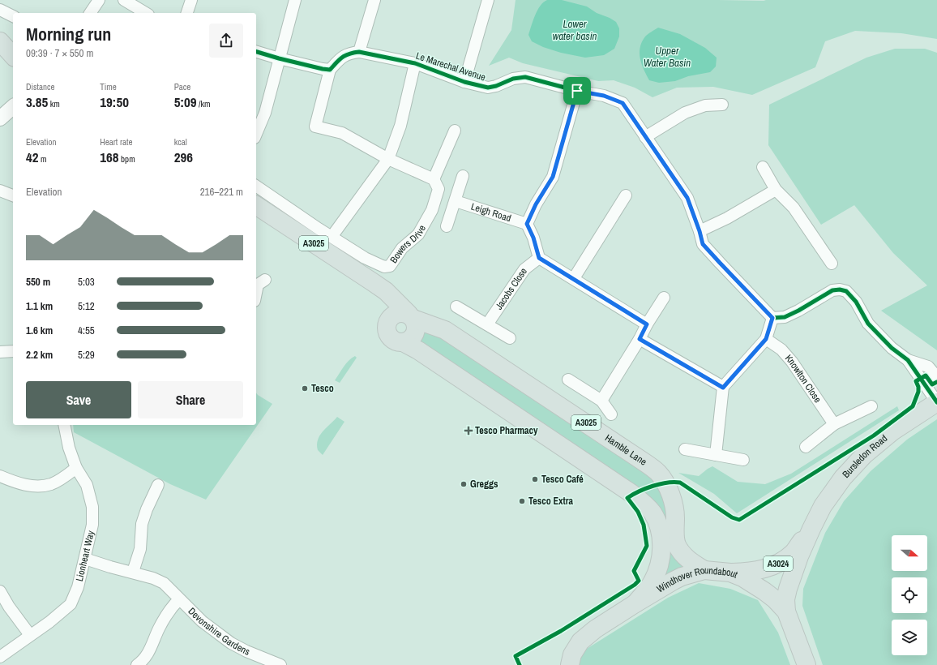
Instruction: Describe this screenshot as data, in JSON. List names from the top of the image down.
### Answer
{
  "streets": {
    "main road": [
      "A3025",
      "Hamble Lane",
      "Bursledon Road",
      "A3024",
      "Windhover Roundabout"
    ],
    "street": [
      "Le Marechal Avenue",
      "Leigh Road",
      "Bowers Drive",
      "Jacobs Close",
      "Knowlton Close",
      "Lionheart Way",
      "Devonshire Gardens"
    ]
  },
  "crossings": [
    ["Hamble Lane", "Windhover Roundabout"],
    ["Bursledon Road", "Windhover Roundabout"],
    ["Lionheart Way", "Devonshire Gardens"]
  ],
  "water": ["Lower water basin", "Upper Water Basin"],
  "places": {
    "other": [
      "Tesco",
      "Tesco Café",
      "Greggs",
      "Tesco Extra"
    ],
    "health": ["Tesco Pharmacy"]
  },
  "north": "right",
  "page": {
    "heading": ["Morning run", "09:39 · 7 × 550 m"],
    "stats": [
      ["Distance", "3.85 km"],
      ["Time", "19:50"],
      ["Pace", "5:09 /km"],
      ["Elevation", "42 m"],
      ["Heart rate", "168 bpm"],
      ["kcal", "296"]
    ],
    "chart": ["Elevation", "216–221 m"],
    "list": [
      {
        "name": "550 m",
        "note": "5:03"
      },
      {
        "name": "1.1 km",
        "note": "5:12"
      },
      {
        "name": "1.6 km",
        "note": "4:55"
      },
      {
        "name": "2.2 km",
        "note": "5:29"
      }
    ],
    "buttons": ["Save", "Share"]
  }
}
